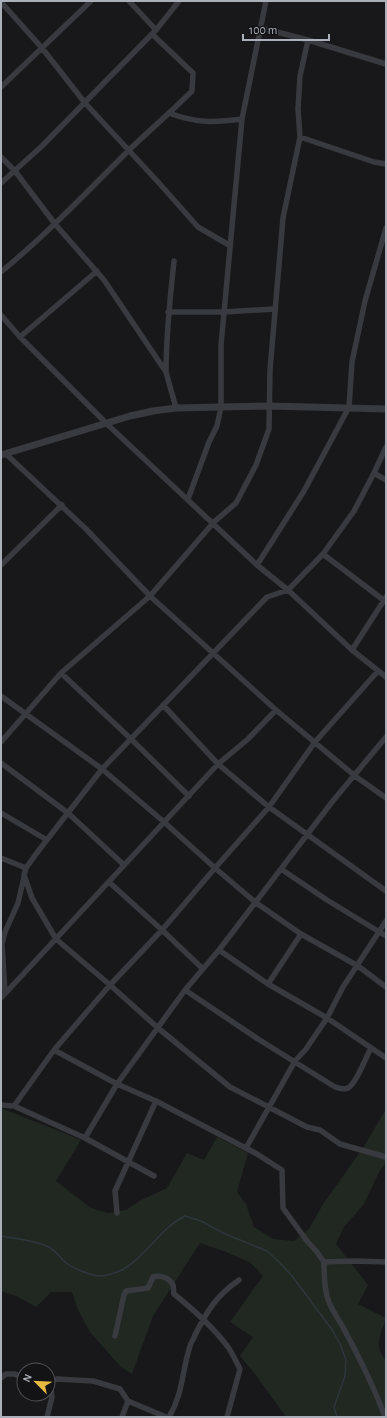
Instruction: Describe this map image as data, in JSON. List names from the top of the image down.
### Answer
{
  "scale_bar": "100 m",
  "north": "top left"
}
